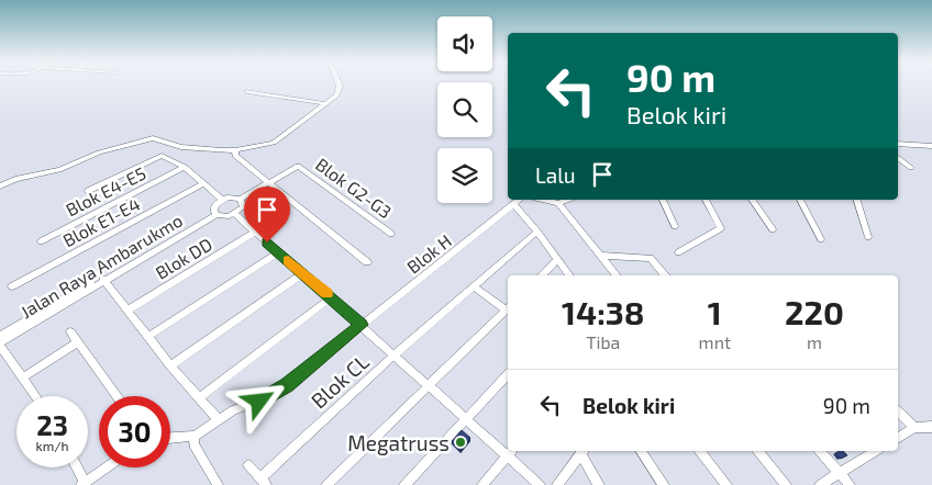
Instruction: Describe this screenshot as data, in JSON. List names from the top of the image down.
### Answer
{
  "streets": {
    "street": [
      "Blok G2-G3",
      "Blok E4-E5",
      "Blok E1-E4",
      "Blok H",
      "Blok DD",
      "Jalan Raya Ambarukmo",
      "Blok CL"
    ]
  },
  "places": ["Megatruss"],
  "page": {
    "turn": ["90 m", "Belok kiri"],
    "then": "Lalu",
    "eta": [
      "14:38",
      "Tiba",
      "1",
      "mnt",
      "220",
      "m"
    ],
    "list": [
      {
        "name": "Belok kiri",
        "value": "90 m"
      }
    ],
    "speed": "23 km/h",
    "limit": "30"
  }
}
